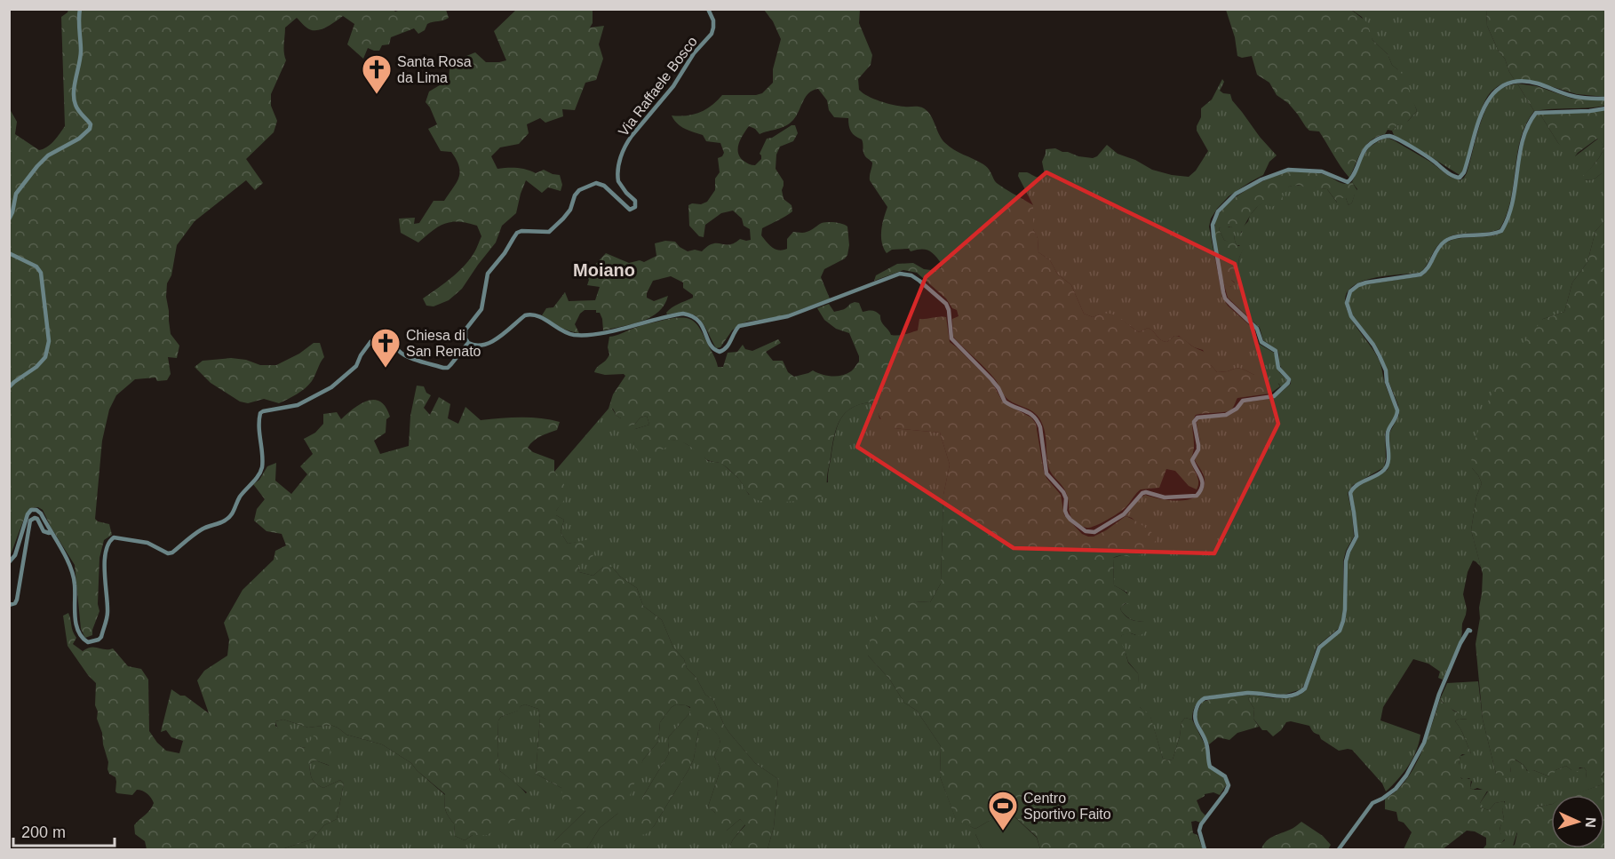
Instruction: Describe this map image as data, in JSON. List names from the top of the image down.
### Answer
{
  "streets": {
    "street": ["Via Raffaele Bosco"]
  },
  "districts": ["Moiano"],
  "places": {
    "church": ["Santa Rosa da Lima", "Chiesa di San Renato"],
    "sports": ["Centro Sportivo Faito"]
  },
  "scale_bar": "200 m",
  "north": "right"
}
